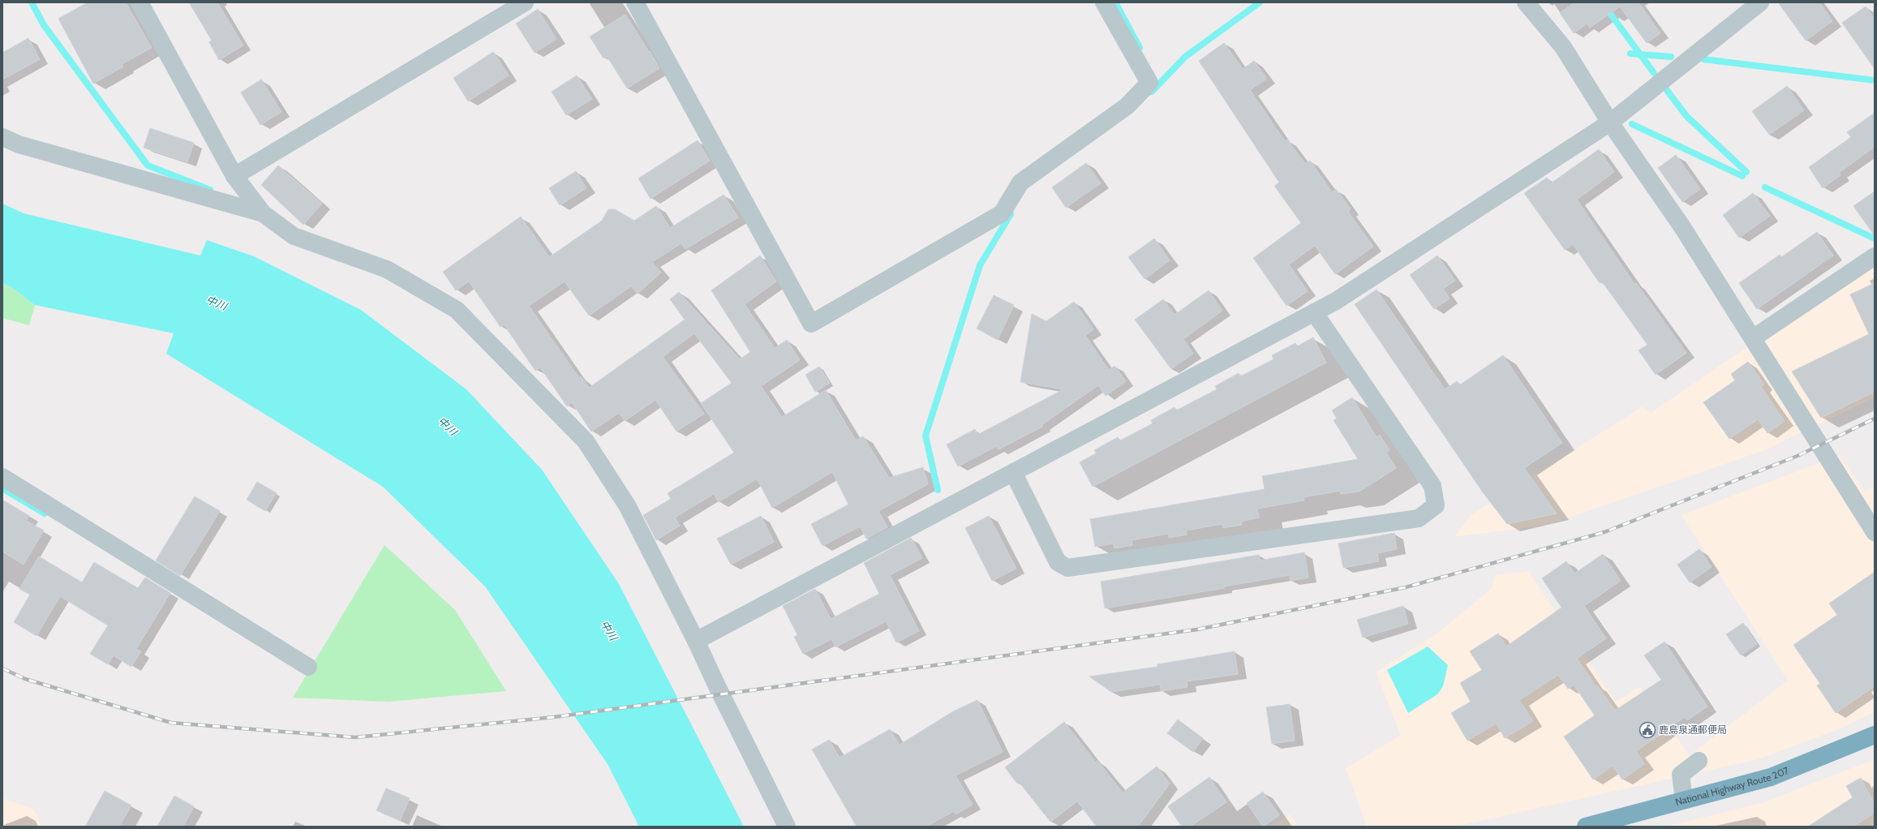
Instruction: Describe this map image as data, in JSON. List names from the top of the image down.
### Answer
{
  "streets": {
    "highway": ["National Highway Route 207"]
  },
  "water": ["中川"],
  "places": {
    "public building": ["鹿島泉通郵便局"]
  }
}
